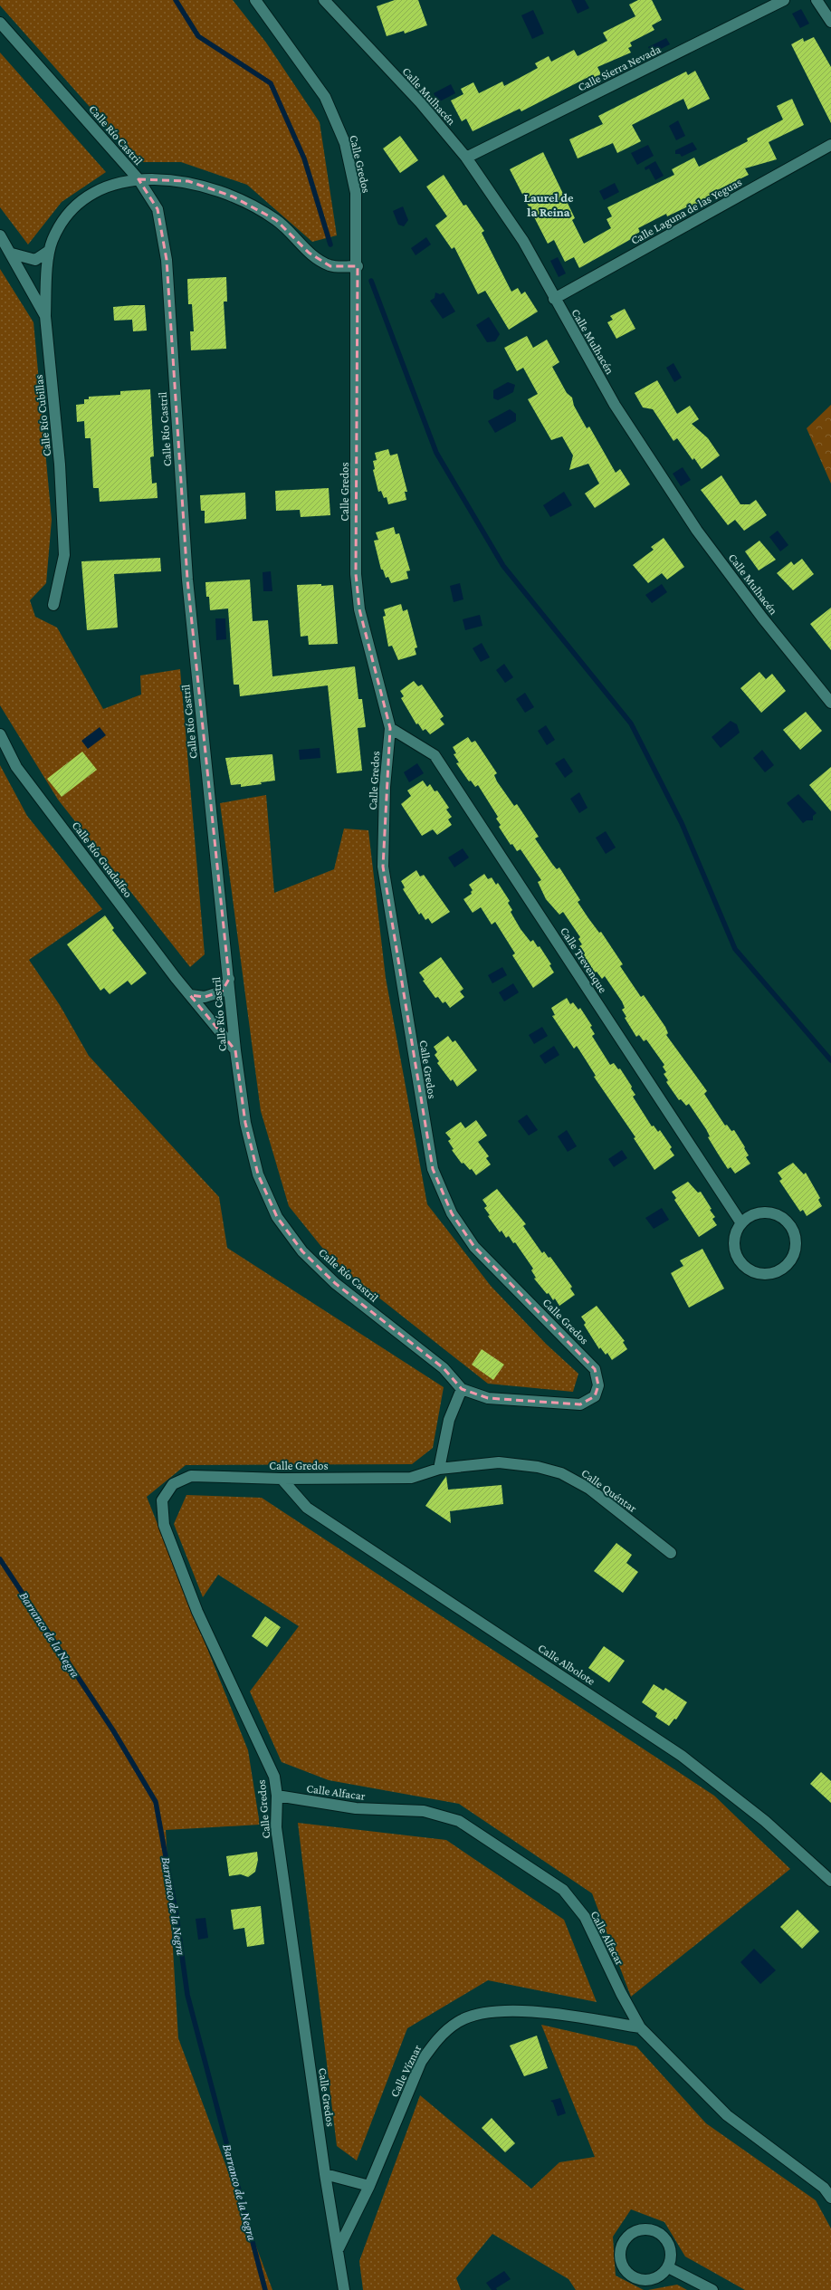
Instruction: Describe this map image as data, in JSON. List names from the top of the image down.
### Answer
{
  "streets": {
    "street": [
      "Calle Sierra Nevada",
      "Calle Mulhacén",
      "Calle Río Castril",
      "Calle Gredos",
      "Calle Laguna de las Yeguas",
      "Calle Río Cubillas",
      "Calle Río Guadalfeo",
      "Calle Trevenque",
      "Calle Quéntar",
      "Calle Albolote",
      "Calle Alfacar",
      "Calle Víznar"
    ]
  },
  "crossings": [
    ["Calle Sierra Nevada", "Calle Mulhacén"],
    ["Calle Mulhacén", "Calle Laguna de las Yeguas"],
    ["Calle Río Castril", "Calle Gredos"],
    ["Calle Río Castril", "Calle Río Guadalfeo"],
    ["Calle Gredos", "Calle Trevenque"],
    ["Calle Gredos", "Calle Quéntar"],
    ["Calle Gredos", "Calle Albolote"],
    ["Calle Gredos", "Calle Alfacar"],
    ["Calle Gredos", "Calle Víznar"],
    ["Calle Alfacar", "Calle Víznar"]
  ],
  "districts": ["Laurel de la Reina"],
  "water": ["Barranco de la Negra"]
}
